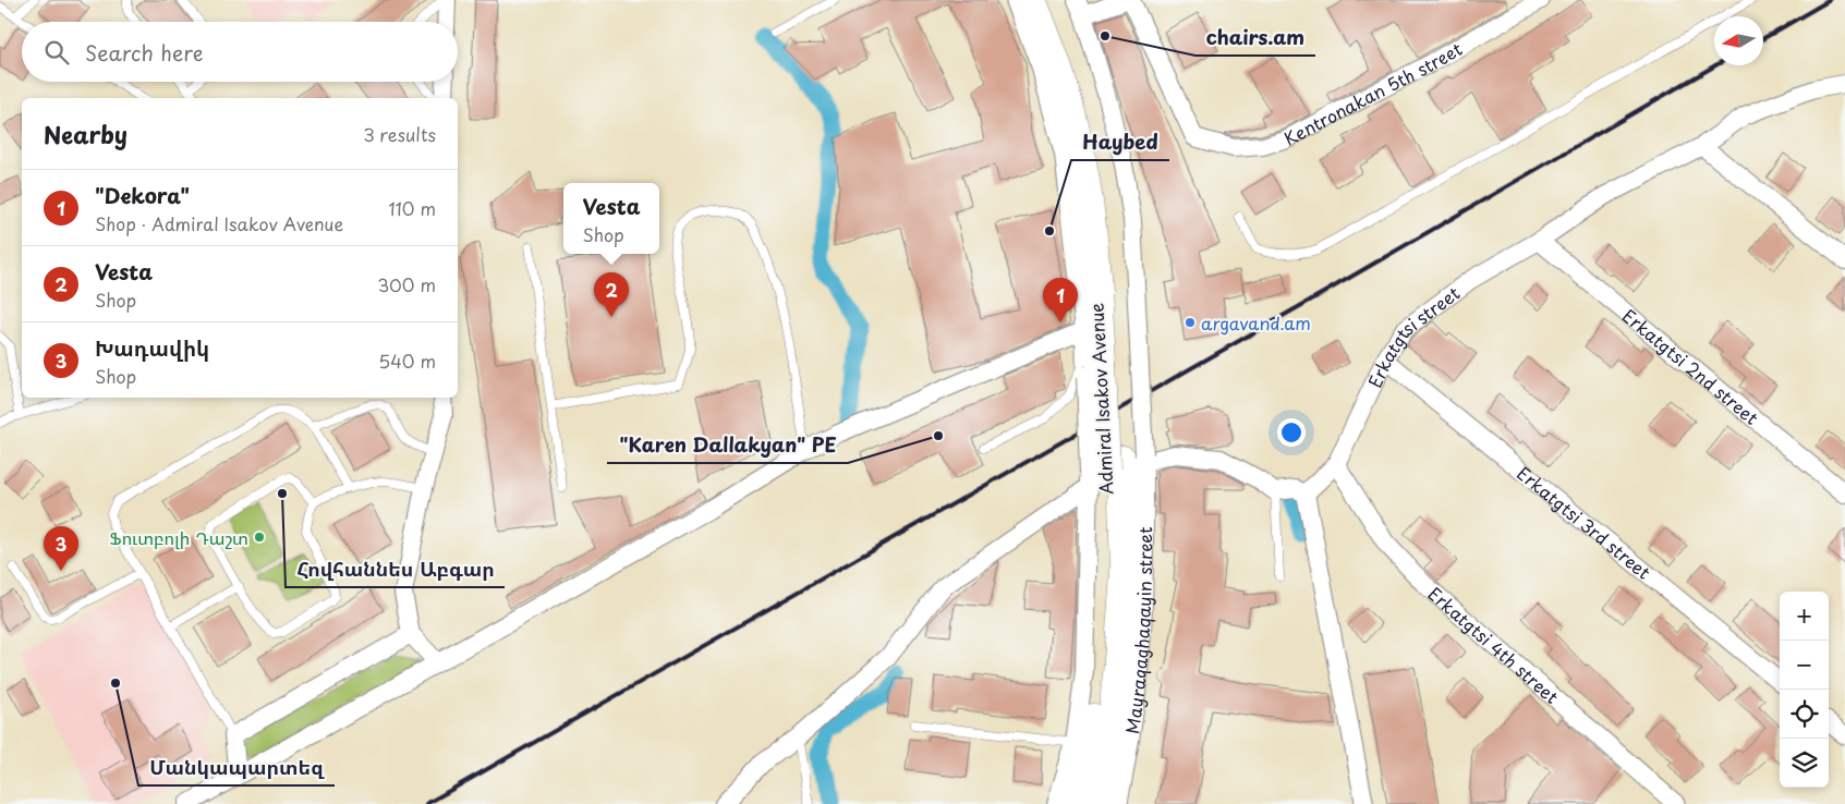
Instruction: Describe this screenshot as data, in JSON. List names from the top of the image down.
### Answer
{
  "streets": {
    "highway": ["Admiral Isakov Avenue"],
    "street": [
      "Kentronakan 5th street",
      "Erkatgtsi street",
      "Erkatgtsi 2nd street",
      "Erkatgtsi 3rd street",
      "Mayraqaghaqayin street",
      "Erkatgtsi 4th street"
    ]
  },
  "crossings": [
    ["Erkatgtsi street", "Erkatgtsi 2nd street"],
    ["Erkatgtsi street", "Erkatgtsi 3rd street"],
    ["Erkatgtsi street", "Erkatgtsi 4th street"],
    ["Admiral Isakov Avenue", "Mayraqaghaqayin street"]
  ],
  "places": [
    "chairs.am",
    "Haybed",
    "argavand.am",
    "\"Karen Dallakyan\" PE",
    "Հովհաննես Աբգար",
    "Ֆուտբոլի Դաշտ",
    "Մանկապարտեզ"
  ],
  "north": "left",
  "page": {
    "search": "Search here",
    "heading": ["Nearby", "3 results"],
    "list": [
      {
        "mark": "1",
        "name": "\"Dekora\"",
        "note": "Shop · Admiral Isakov Avenue",
        "value": "110 m"
      },
      {
        "mark": "2",
        "name": "Vesta",
        "note": "Shop",
        "value": "300 m"
      },
      {
        "mark": "3",
        "name": "Խադավիկ",
        "note": "Shop",
        "value": "540 m"
      }
    ],
    "popup": ["Vesta", "Shop"],
    "pins": ["2", "1", "3"],
    "map_buttons": ["+", "−"]
  }
}
